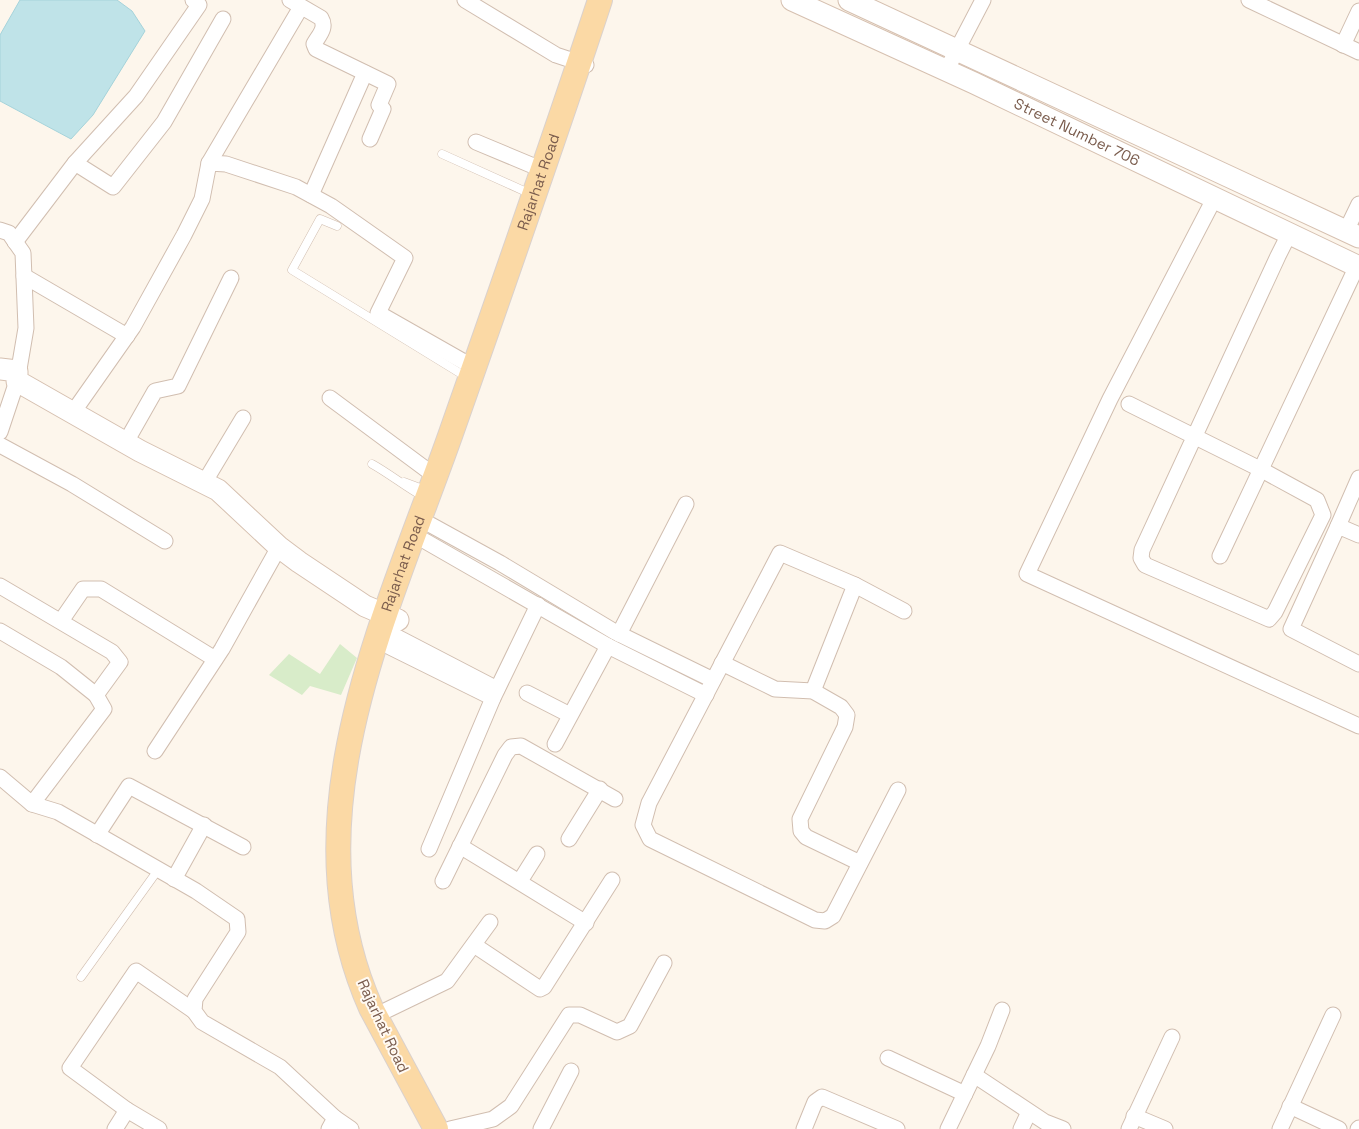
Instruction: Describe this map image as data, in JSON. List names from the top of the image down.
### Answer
{
  "streets": {
    "main road": ["Rajarhat Road"],
    "street": ["Street Number 706"]
  }
}
